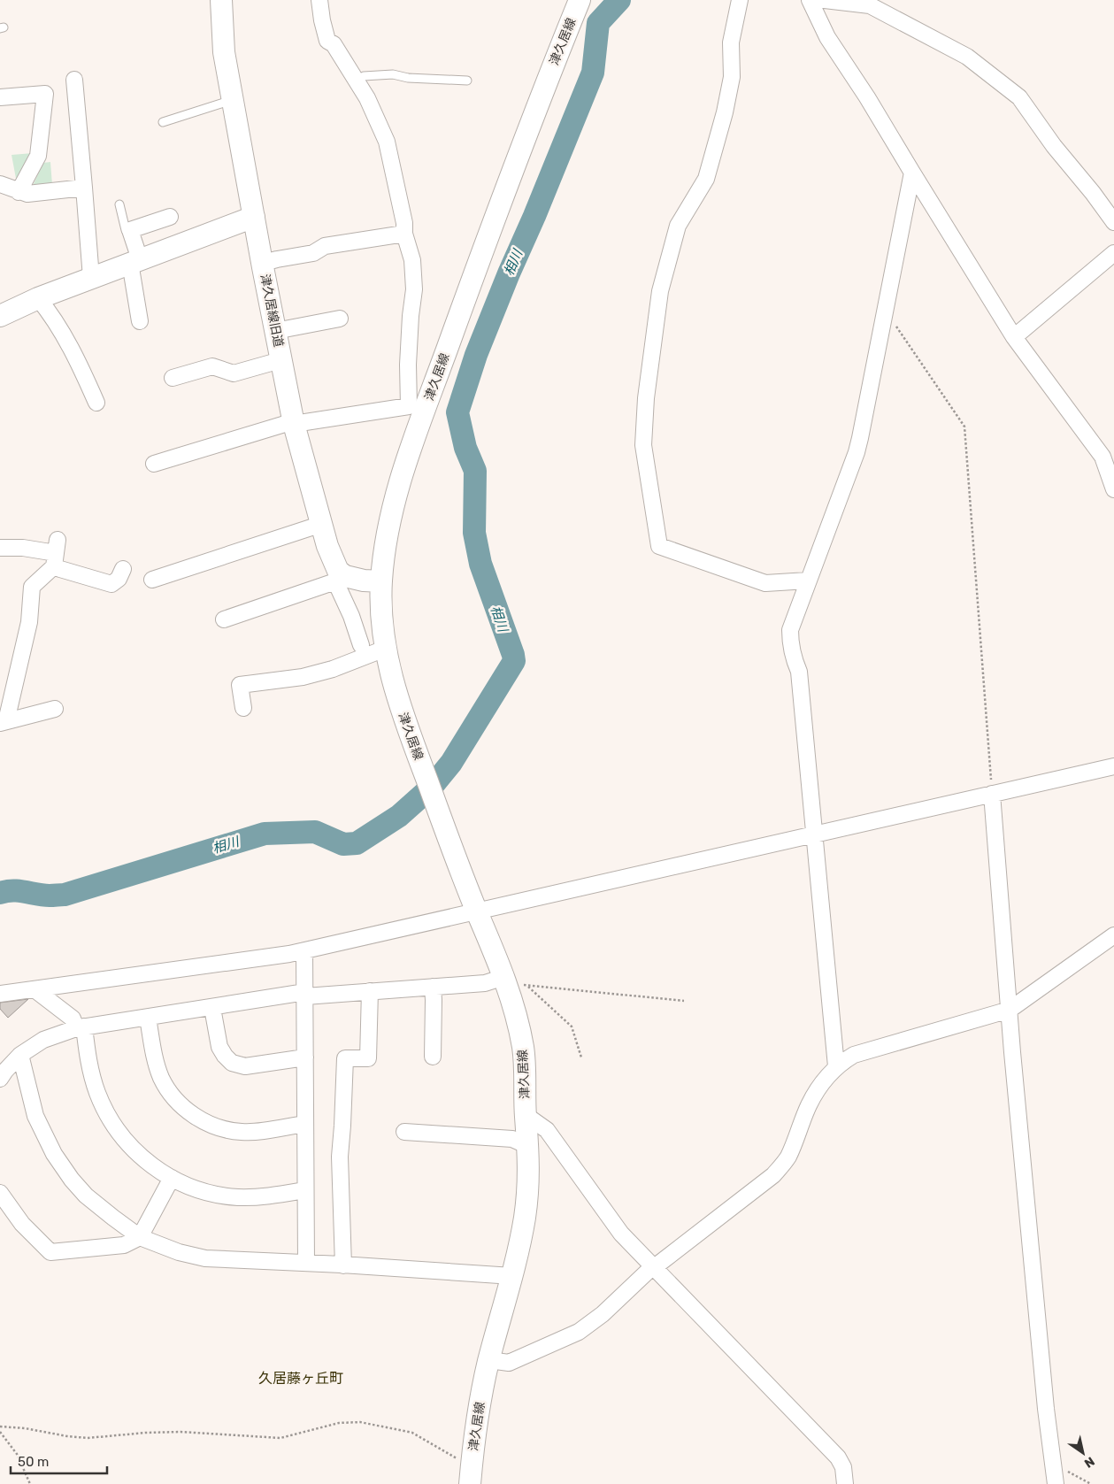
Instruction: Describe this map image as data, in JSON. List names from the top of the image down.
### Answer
{
  "streets": {
    "main road": ["津久居線", "津久居線旧道"]
  },
  "districts": ["久居藤ヶ丘町"],
  "water": ["相川"],
  "scale_bar": "50 m",
  "north": "bottom right"
}
